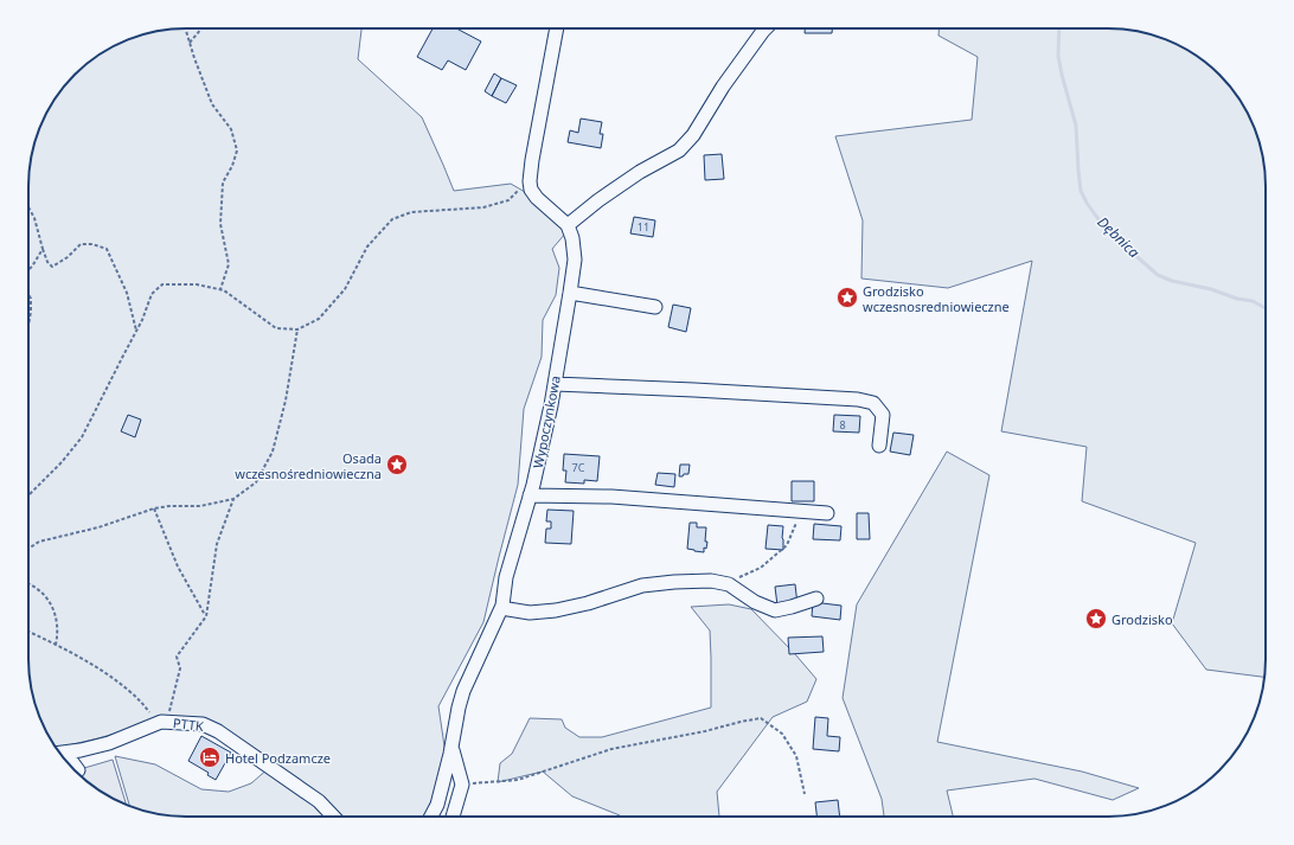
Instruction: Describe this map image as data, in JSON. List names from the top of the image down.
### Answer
{
  "streets": {
    "street": ["Wypoczynkowa", "PTTK"]
  },
  "water": ["Dębnica"],
  "places": {
    "place": ["Grodzisko wczesnosredniowieczne", "Osada wczesnośredniowieczna", "Grodzisko"],
    "hotel": ["Hotel Podzamcze"]
  },
  "house_numbers": ["11", "8", "7C"]
}
